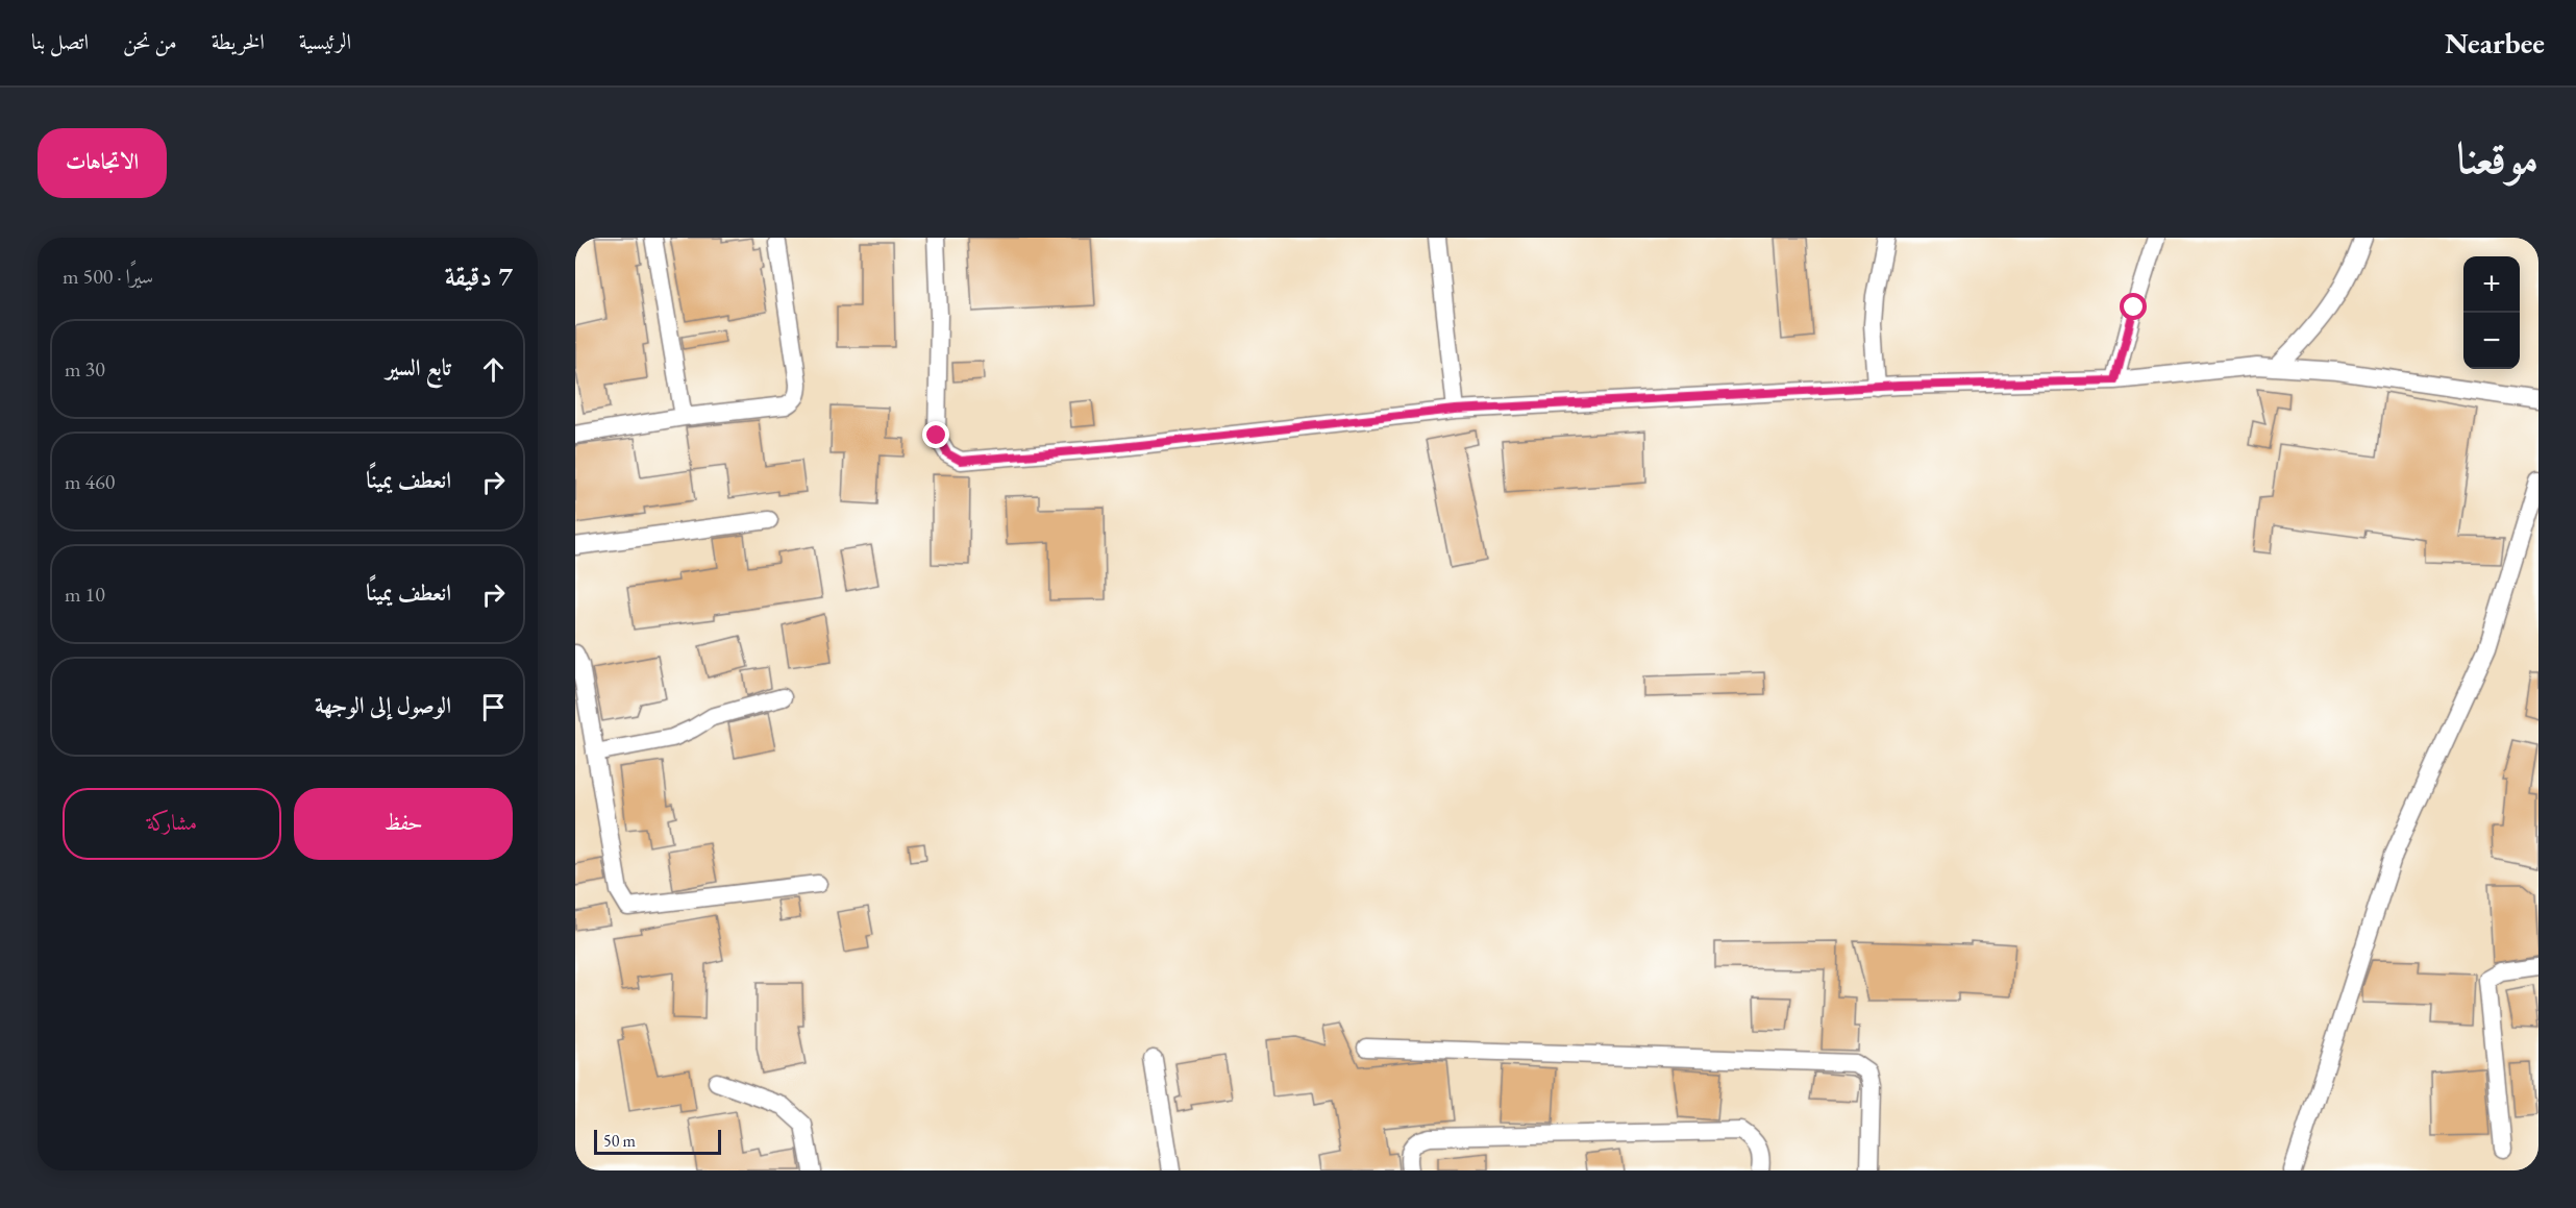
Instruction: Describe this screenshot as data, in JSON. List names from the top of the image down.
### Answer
{
  "scale_bar": "50 m",
  "page": {
    "header": "Nearbee",
    "nav": [
      "الرئيسية",
      "الخريطة",
      "من نحن",
      "اتصل بنا"
    ],
    "title": "موقعنا",
    "buttons": [
      "الاتجاهات",
      ["حفظ", "مشاركة"]
    ],
    "heading": ["7 دقيقة", "سيرًا · 500 m"],
    "map_buttons": ["+", "−"],
    "list": [
      ["تابع السير", "30 m"],
      ["انعطف يمينًا", "460 m"],
      ["انعطف يمينًا", "10 m"],
      "الوصول إلى الوجهة"
    ],
    "scale": "50 m"
  }
}
